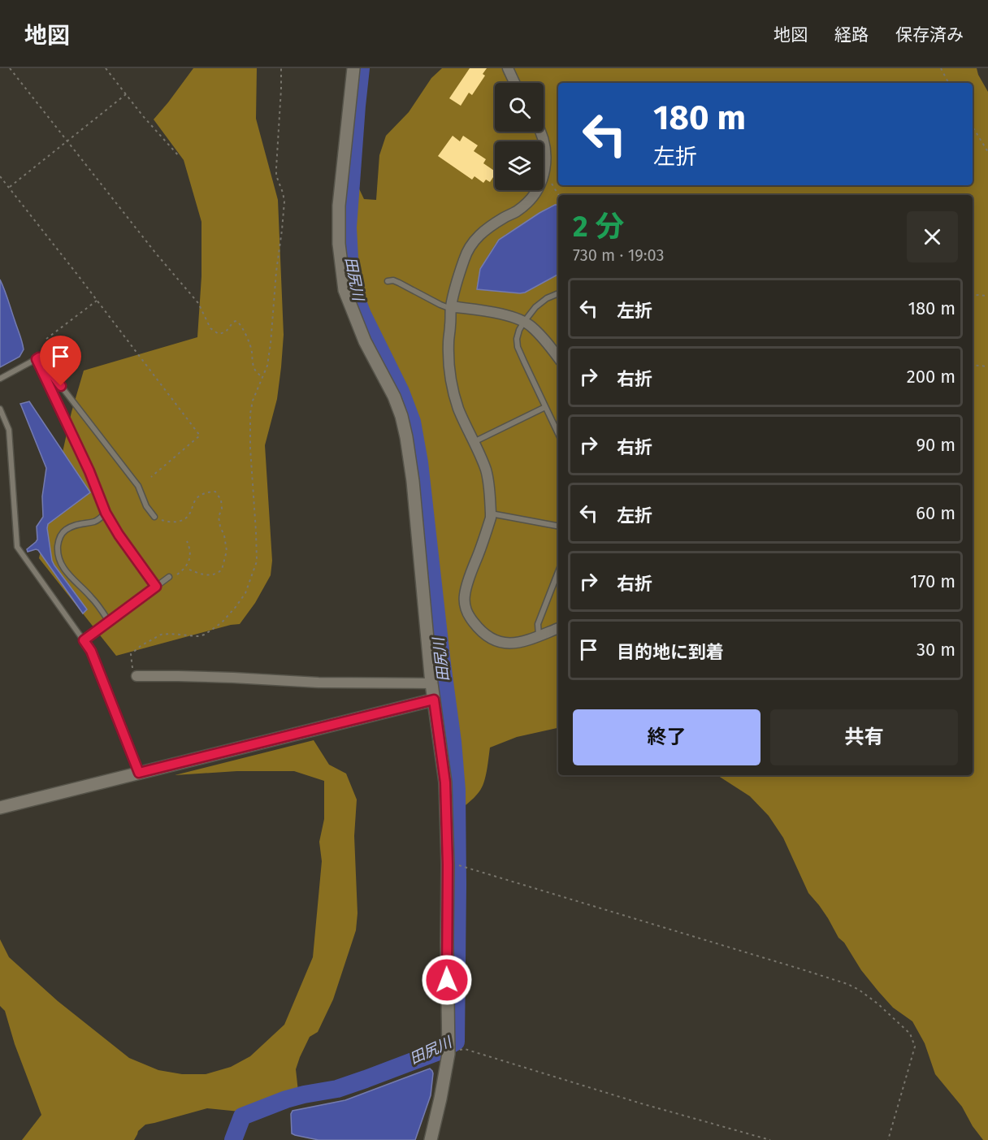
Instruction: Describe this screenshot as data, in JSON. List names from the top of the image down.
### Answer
{
  "water": ["田尻川"],
  "page": {
    "header": "地図",
    "nav": ["地図", "経路", "保存済み"],
    "turn": ["180 m", "左折"],
    "heading": ["2 分", "730 m · 19:03"],
    "list": [
      {
        "name": "左折",
        "value": "180 m"
      },
      {
        "name": "右折",
        "value": "200 m"
      },
      {
        "name": "右折",
        "value": "90 m"
      },
      {
        "name": "左折",
        "value": "60 m"
      },
      {
        "name": "右折",
        "value": "170 m"
      },
      {
        "name": "目的地に到着",
        "value": "30 m"
      }
    ],
    "buttons": ["終了", "共有"]
  }
}
